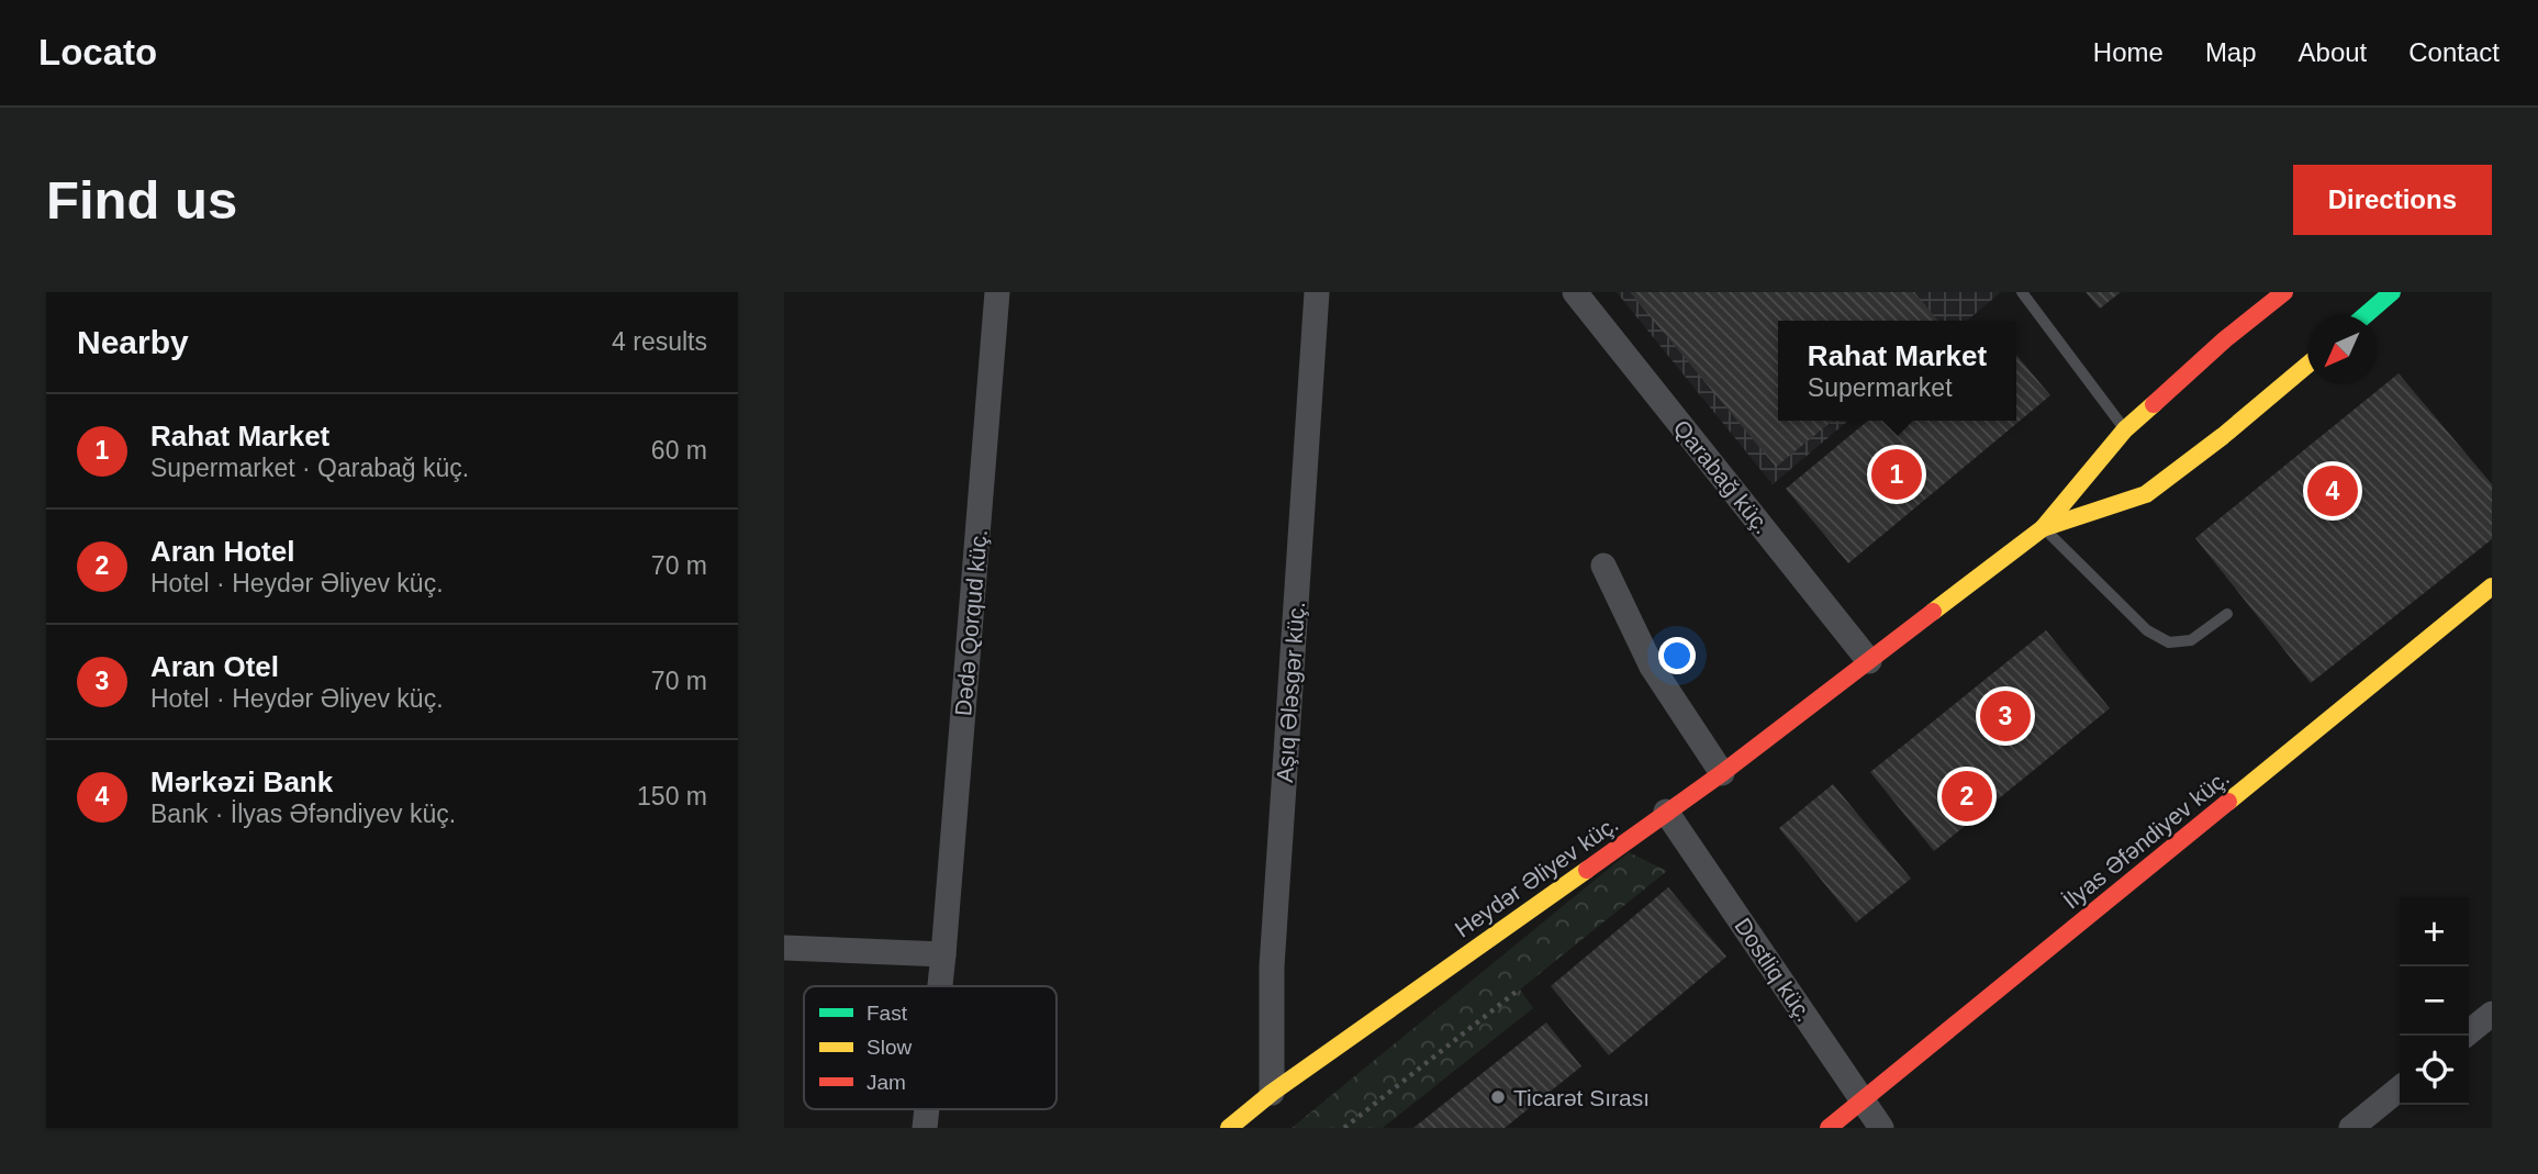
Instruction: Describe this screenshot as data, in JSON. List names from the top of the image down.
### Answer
{
  "streets": {
    "main road": ["İlyas Əfəndiyev küç.", "Heydər Əliyev küç."],
    "street": [
      "Qarabağ küç.",
      "Dədə Qorqud küç.",
      "Aşıq Ələsgər küç.",
      "Dostliq küç."
    ]
  },
  "crossings": [
    ["Qarabağ küç.", "Heydər Əliyev küç."],
    ["Aşıq Ələsgər küç.", "Heydər Əliyev küç."],
    ["İlyas Əfəndiyev küç.", "Dostliq küç."],
    ["Heydər Əliyev küç.", "Dostliq küç."]
  ],
  "places": ["Ticarət Sırası"],
  "legend": ["Fast", "Slow", "Jam"],
  "north": "bottom left",
  "page": {
    "header": "Locato",
    "nav": [
      "Home",
      "Map",
      "About",
      "Contact"
    ],
    "buttons": "Directions",
    "title": "Find us",
    "heading": ["Nearby", "4 results"],
    "popup": ["Rahat Market", "Supermarket"],
    "list": [
      {
        "mark": "1",
        "name": "Rahat Market",
        "note": "Supermarket · Qarabağ küç.",
        "value": "60 m"
      },
      {
        "mark": "2",
        "name": "Aran Hotel",
        "note": "Hotel · Heydər Əliyev küç.",
        "value": "70 m"
      },
      {
        "mark": "3",
        "name": "Aran Otel",
        "note": "Hotel · Heydər Əliyev küç.",
        "value": "70 m"
      },
      {
        "mark": "4",
        "name": "Mərkəzi Bank",
        "note": "Bank · İlyas Əfəndiyev küç.",
        "value": "150 m"
      }
    ],
    "pins": [
      "1",
      "4",
      "3",
      "2"
    ],
    "map_buttons": ["+", "−"]
  }
}
